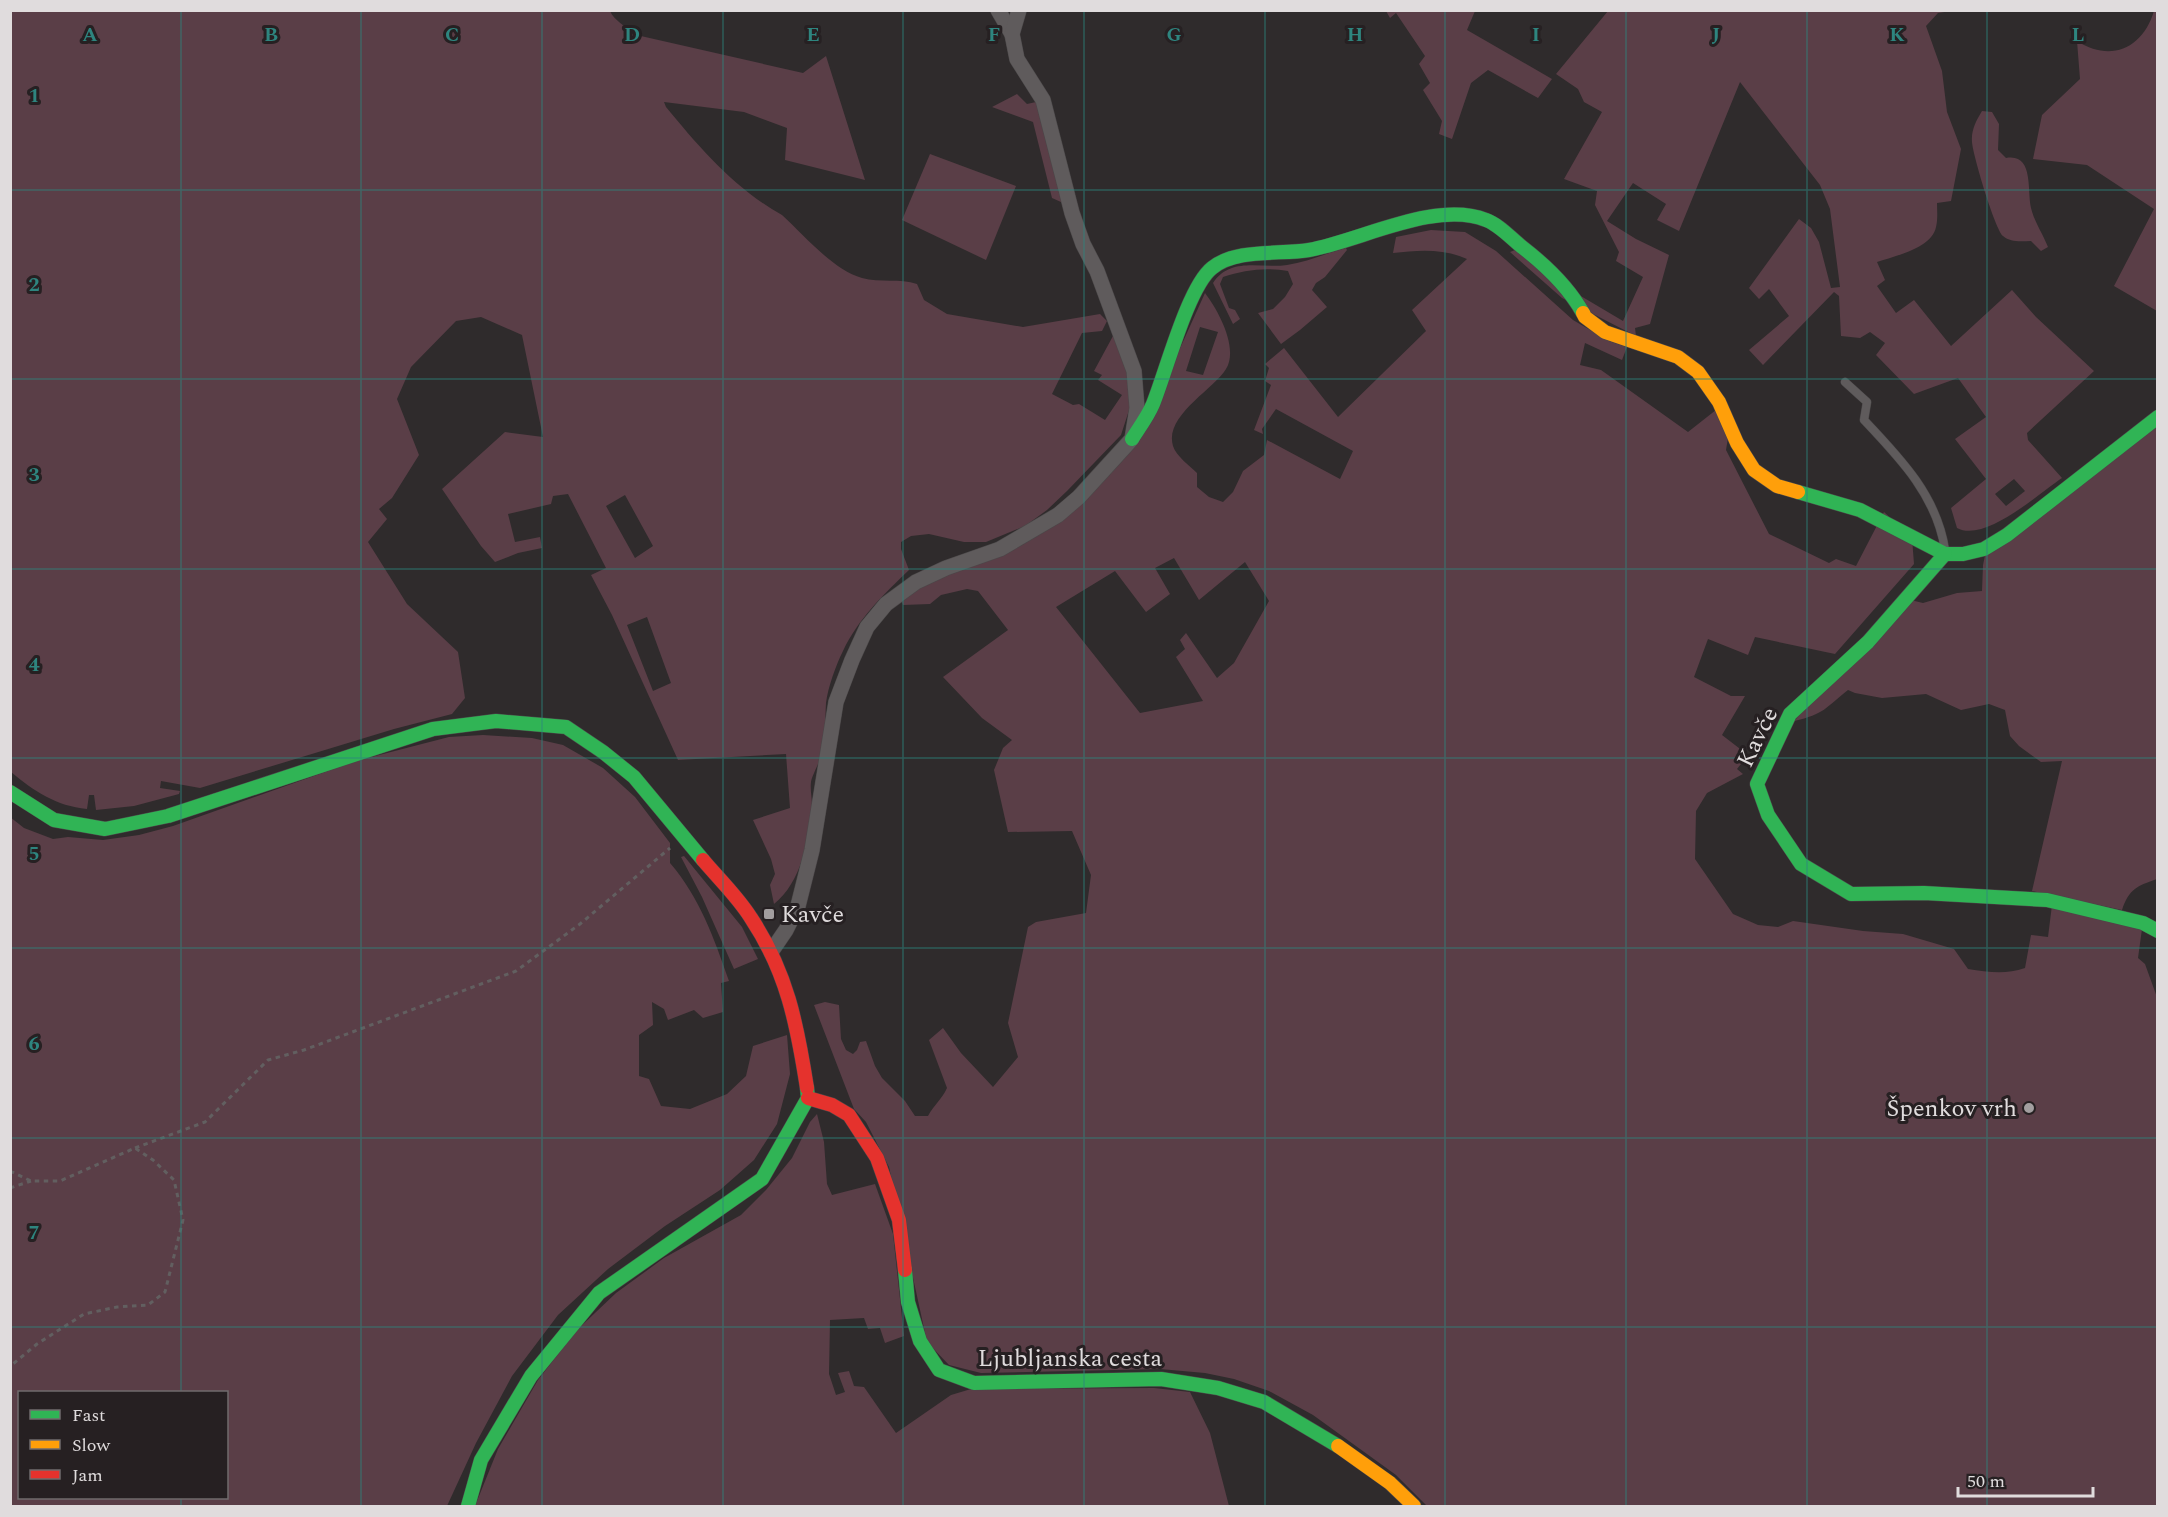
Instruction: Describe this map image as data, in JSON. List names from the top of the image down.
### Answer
{
  "streets": {
    "street": ["Kavče", "Ljubljanska cesta"]
  },
  "places": {
    "transit": ["Kavče"],
    "other": ["Špenkov vrh"]
  },
  "legend": ["Fast", "Slow", "Jam"],
  "scale_bar": "50 m",
  "grid": {
    "columns": [
      "A",
      "B",
      "C",
      "D",
      "E",
      "F",
      "G",
      "H",
      "I",
      "J",
      "K",
      "L"
    ],
    "rows": [
      "1",
      "2",
      "3",
      "4",
      "5",
      "6",
      "7"
    ]
  }
}
